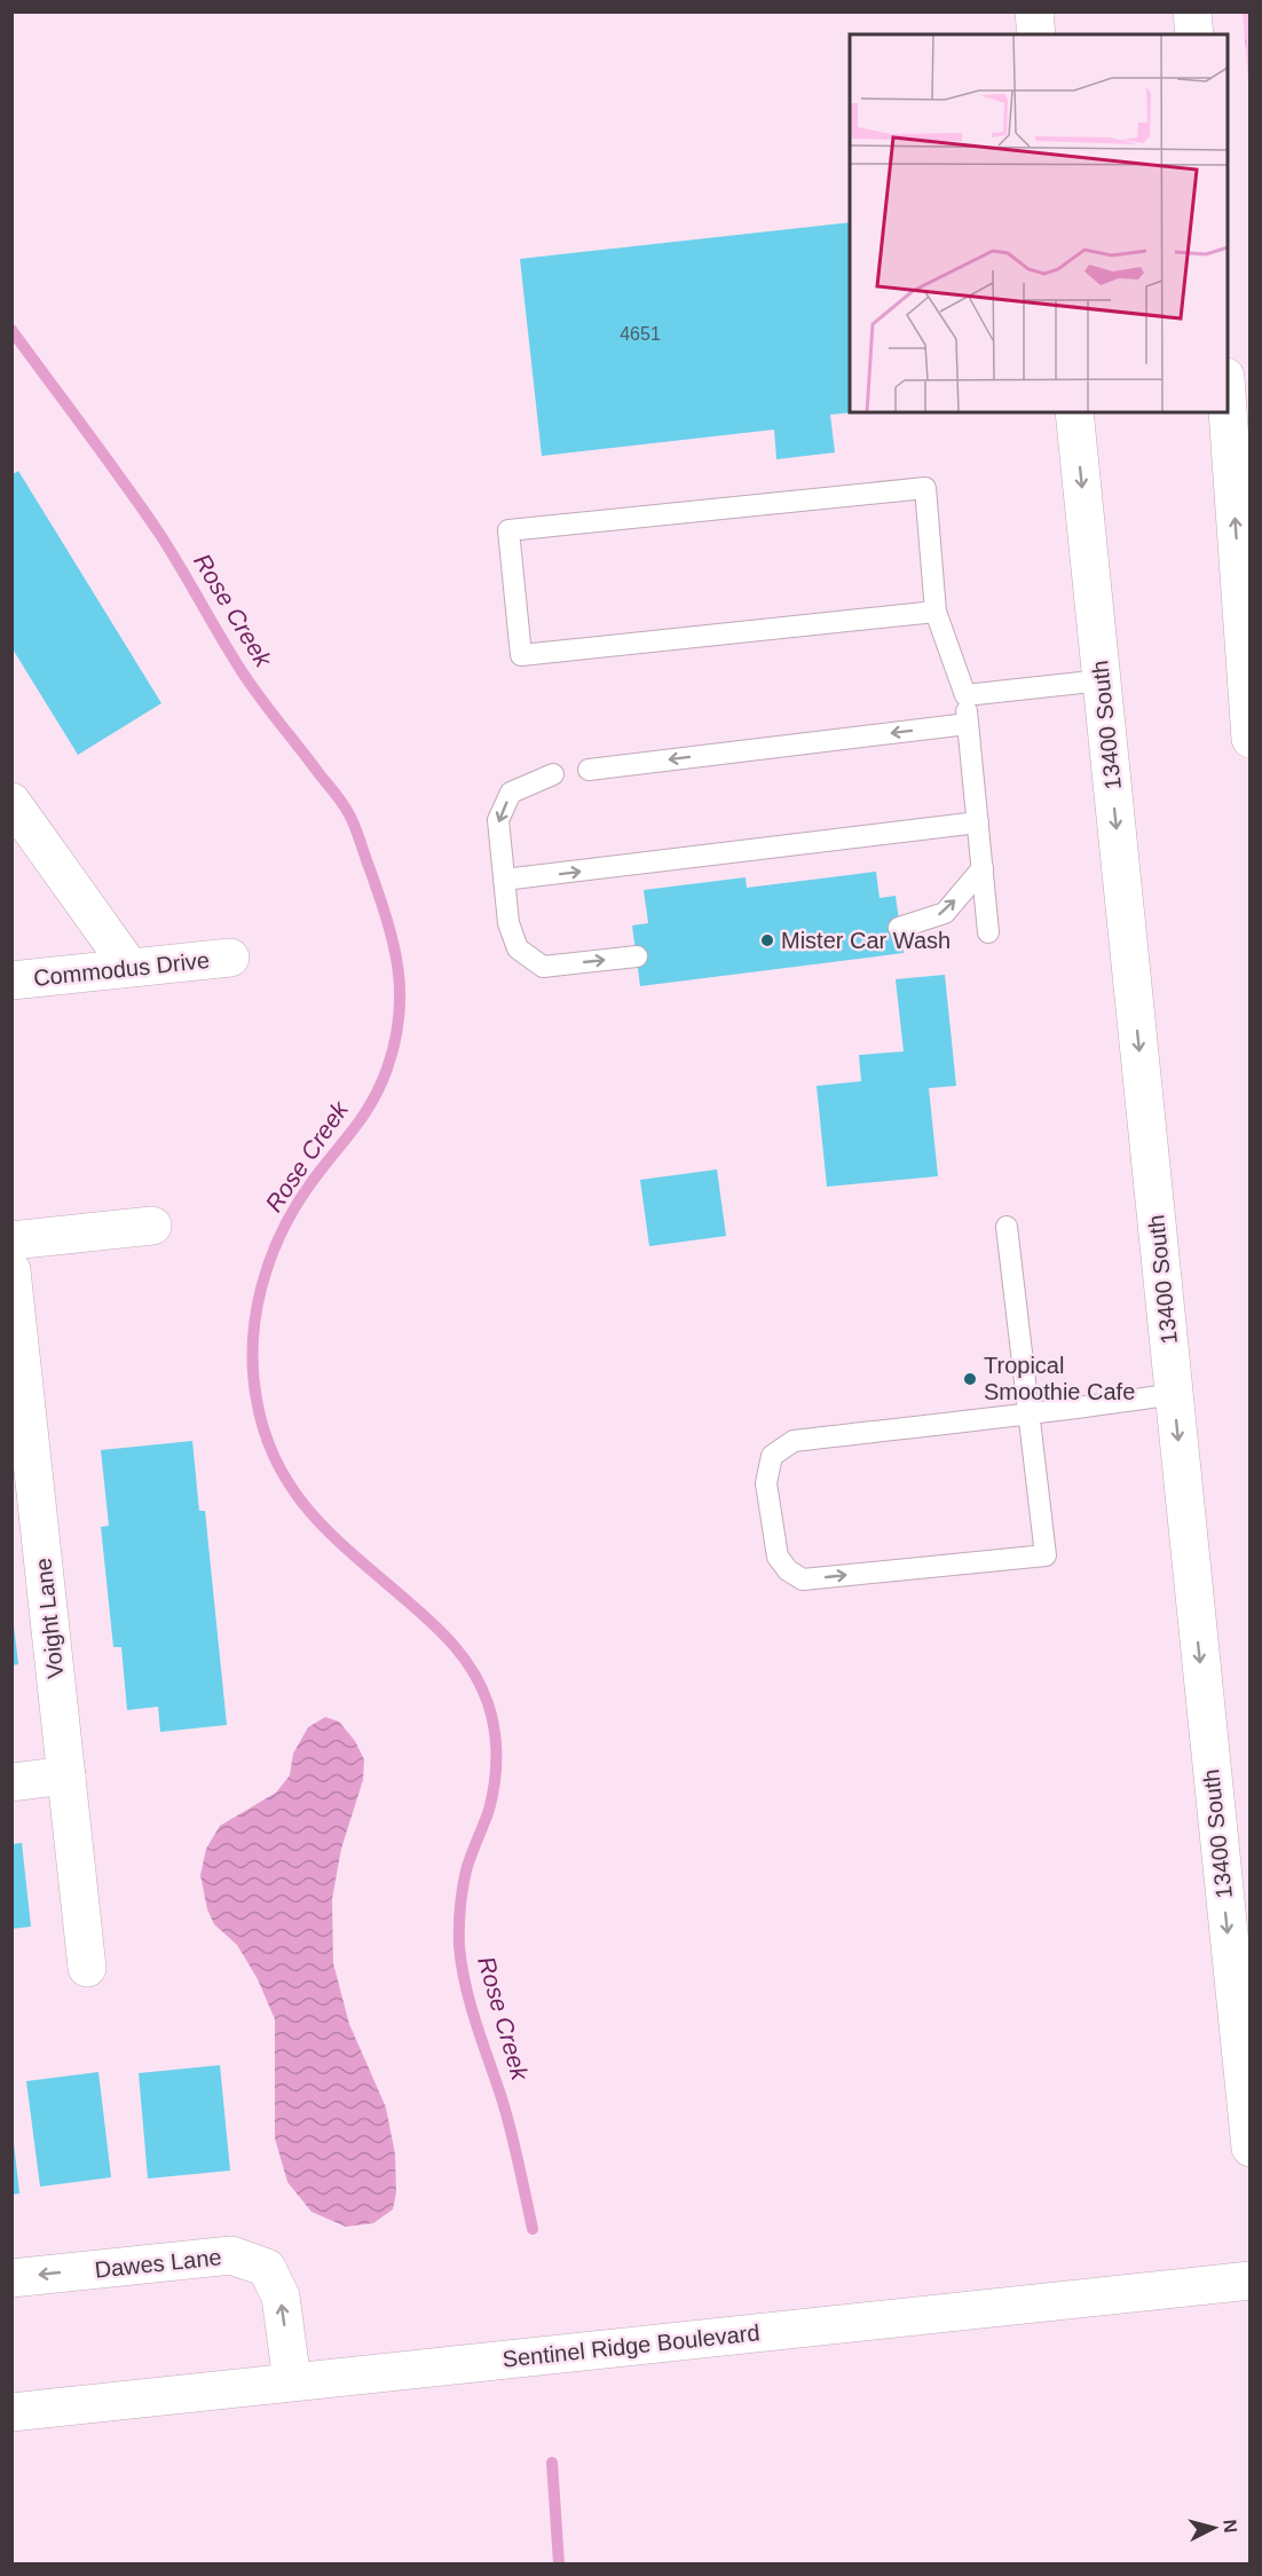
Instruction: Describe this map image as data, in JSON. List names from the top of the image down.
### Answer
{
  "streets": {
    "main road": [
      "13400 South",
      "Commodus Drive",
      "Voight Lane",
      "Dawes Lane",
      "Sentinel Ridge Boulevard"
    ]
  },
  "crossings": [
    ["Dawes Lane", "Sentinel Ridge Boulevard"]
  ],
  "one_way": ["13400 South"],
  "water": ["Rose Creek"],
  "places": ["Mister Car Wash", "Tropical Smoothie Cafe"],
  "house_numbers": ["4651"],
  "north": "right"
}
